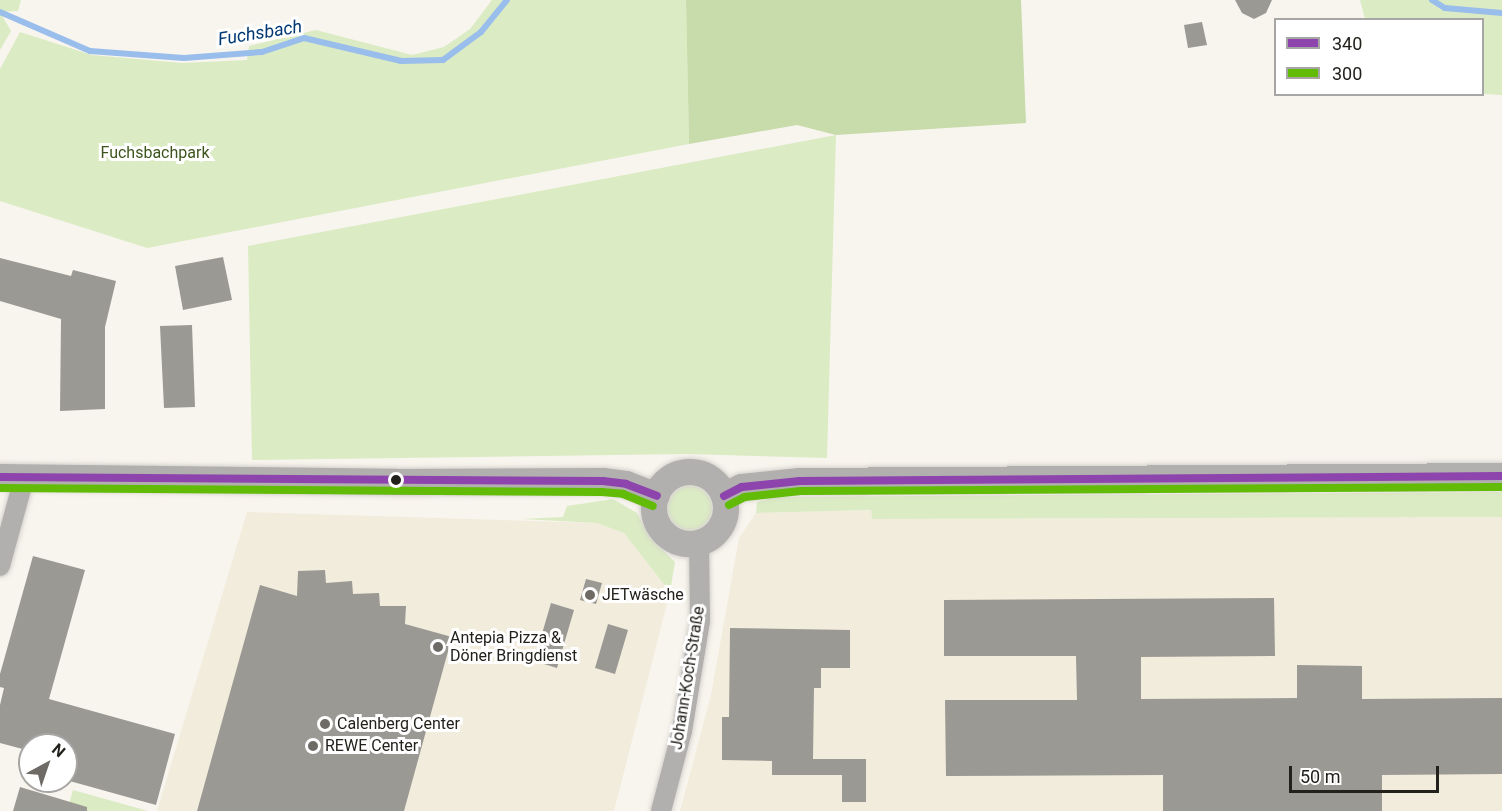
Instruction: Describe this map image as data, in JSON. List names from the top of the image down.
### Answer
{
  "streets": {
    "street": ["Johann-Koch-Straße"]
  },
  "water": ["Fuchsbach"],
  "parks": ["Fuchsbachpark"],
  "places": [
    "JETwäsche",
    "Antepia Pizza & Döner Bringdienst",
    "Calenberg Center",
    "REWE Center"
  ],
  "lines": ["transit line 340", "transit line 300"],
  "legend": ["340", "300"],
  "scale_bar": "50 m",
  "north": "top right"
}
